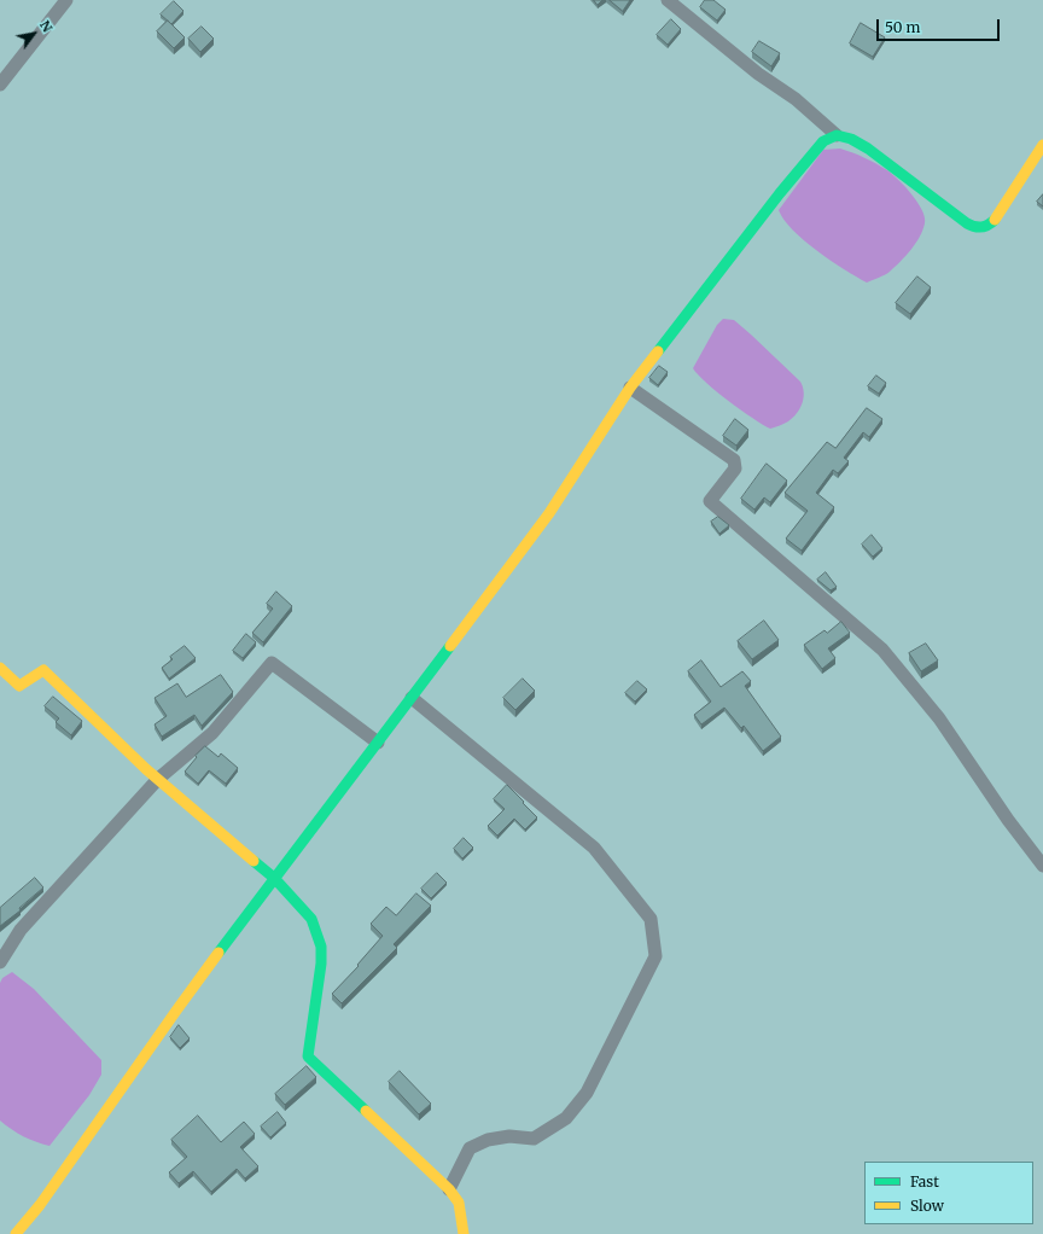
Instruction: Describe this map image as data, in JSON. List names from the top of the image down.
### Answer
{
  "legend": ["Fast", "Slow"],
  "scale_bar": "50 m",
  "north": "top right"
}
